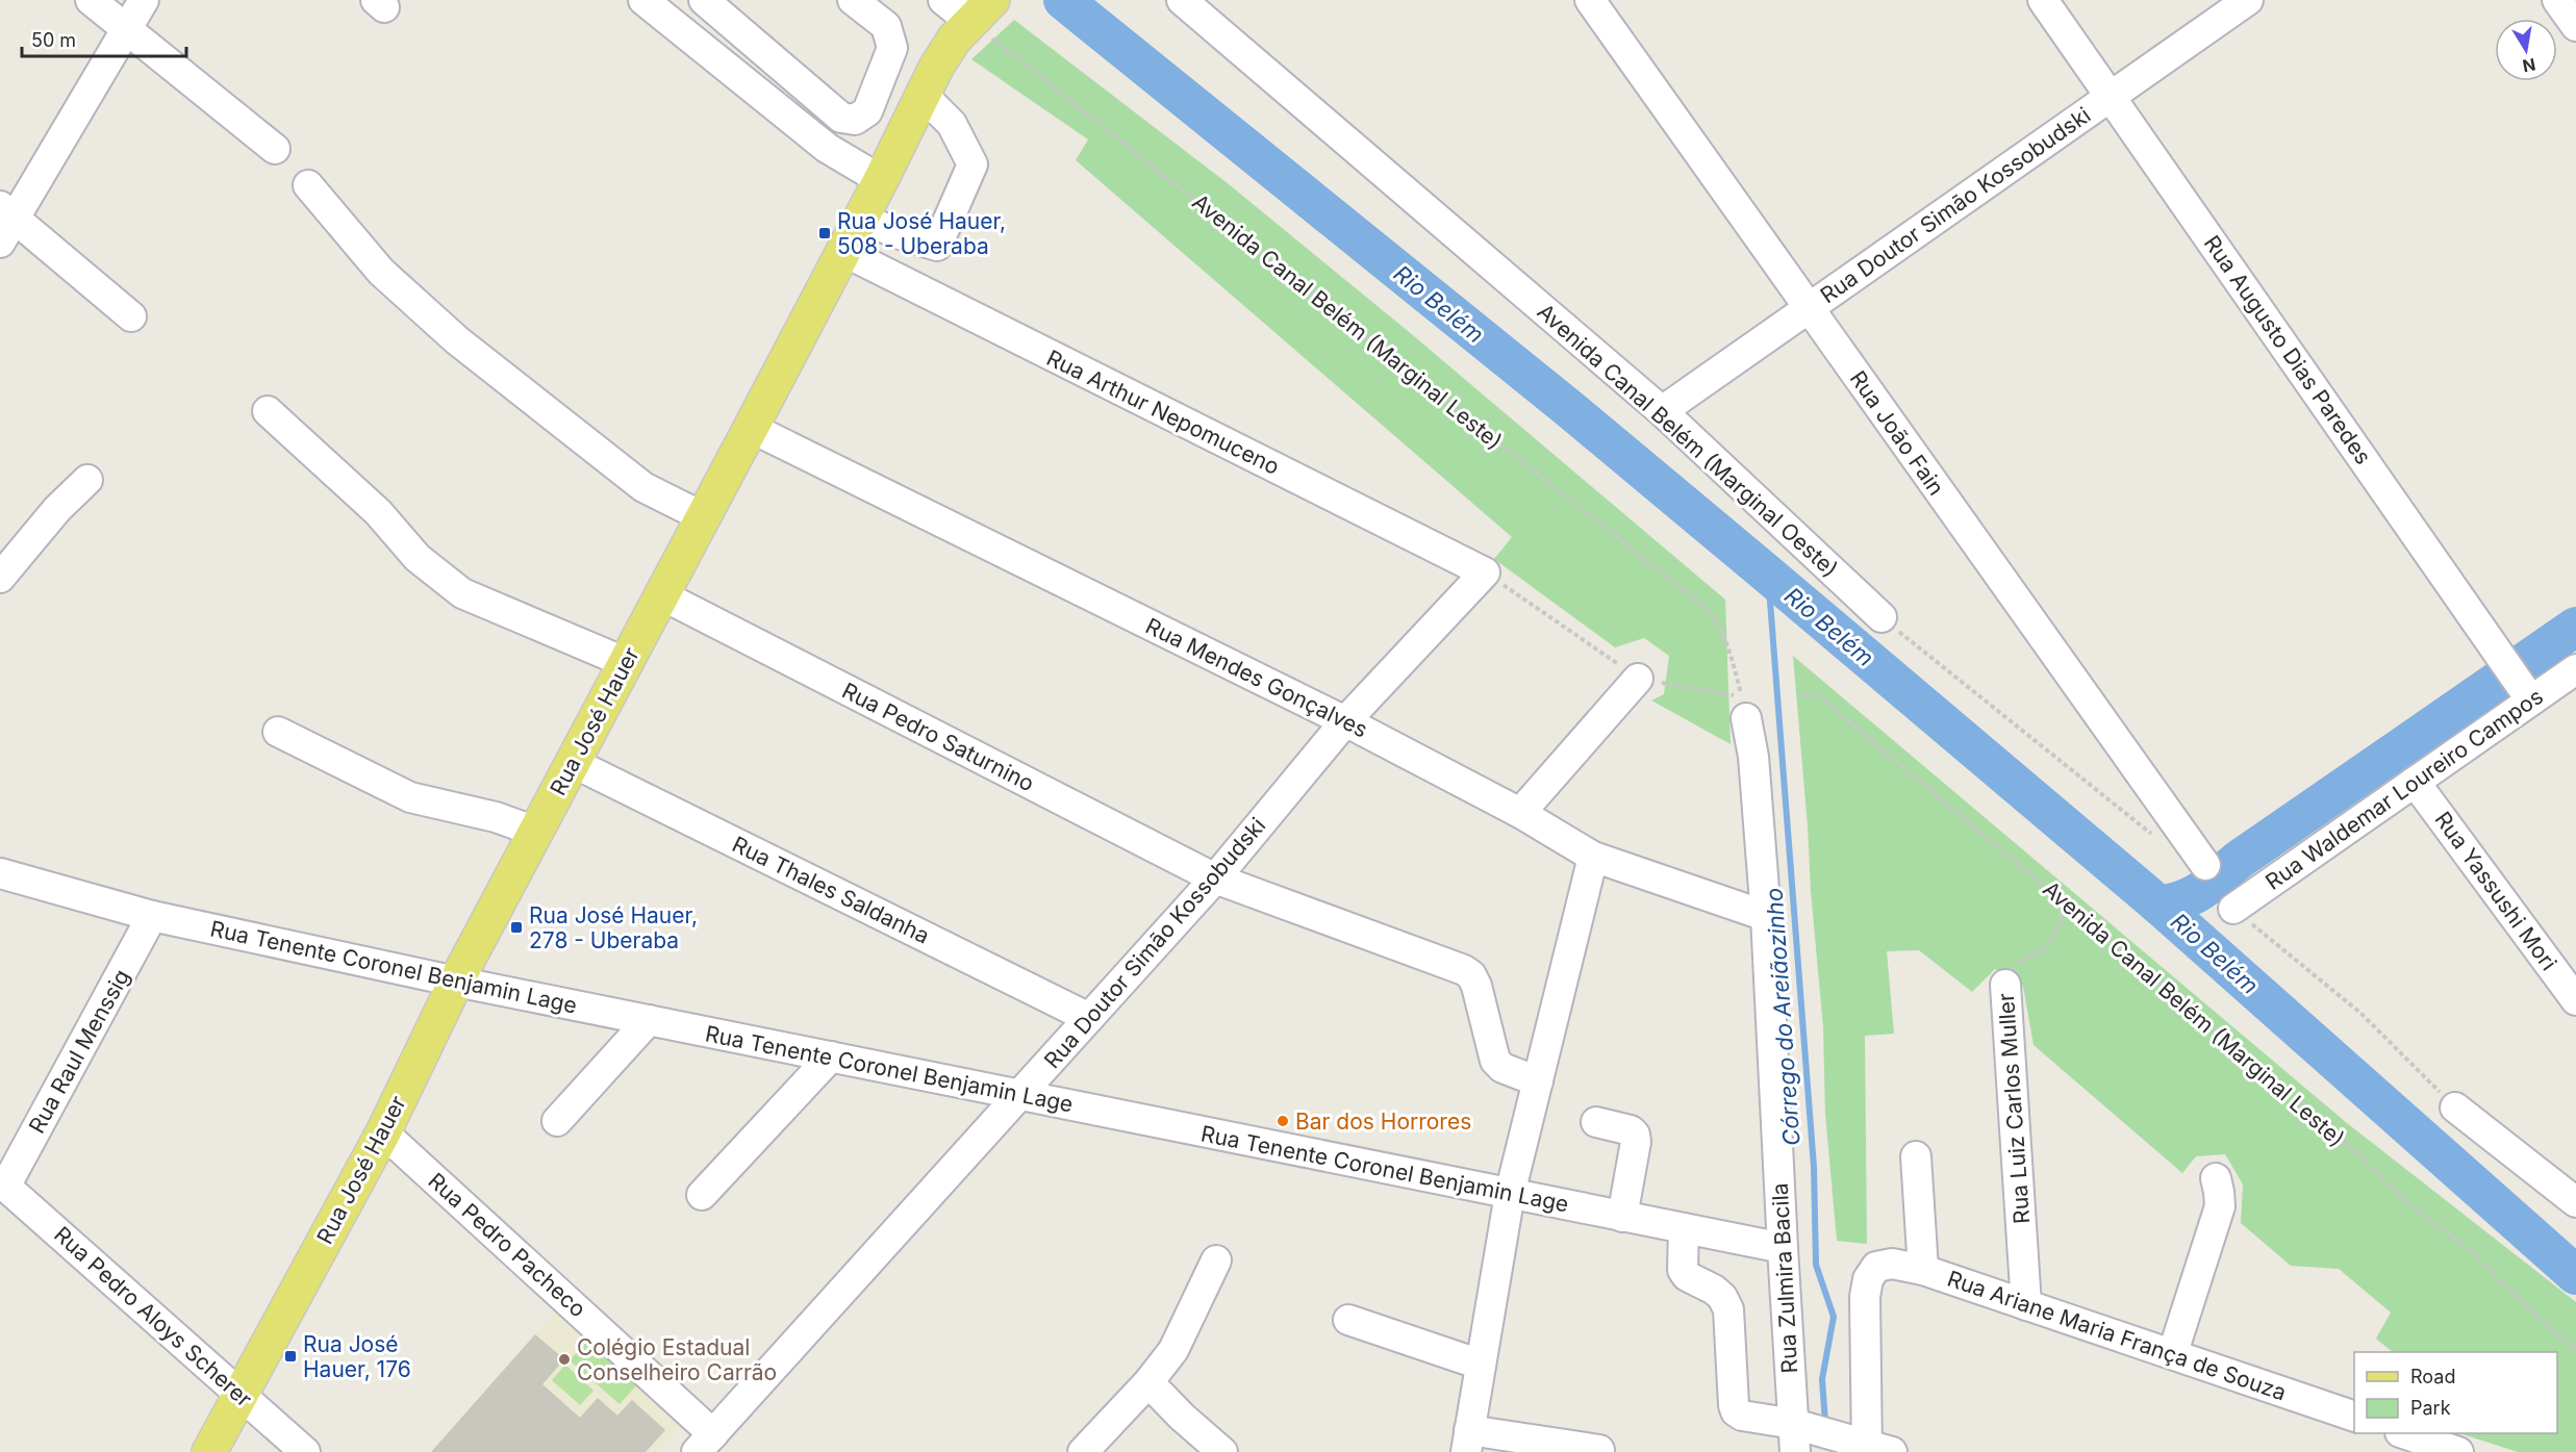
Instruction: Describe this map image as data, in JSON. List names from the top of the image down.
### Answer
{
  "streets": {
    "main road": ["Rua José Hauer"],
    "street": [
      "Rua Doutor Simão Kossobudski",
      "Rua Augusto Dias Paredes",
      "Rua Arthur Nepomuceno",
      "Rua João Fain",
      "Avenida Canal Belém (Marginal Oeste)",
      "Rua Mendes Gonçalves",
      "Rua Pedro Saturnino",
      "Rua Waldemar Loureiro Campos",
      "Rua Thales Saldanha",
      "Rua Yassushi Mori",
      "Rua Tenente Coronel Benjamin Lage",
      "Rua Raul Menssig",
      "Rua Luiz Carlos Muller",
      "Rua Pedro Pacheco",
      "Rua Zulmira Bacila",
      "Rua Pedro Aloys Scherer",
      "Rua Ariane Maria França de Souza"
    ],
    "path": ["Avenida Canal Belém (Marginal Leste)"]
  },
  "crossings": [
    ["Rua Doutor Simão Kossobudski", "Rua Augusto Dias Paredes"],
    ["Rua Doutor Simão Kossobudski", "Rua Arthur Nepomuceno"],
    ["Rua Doutor Simão Kossobudski", "Rua João Fain"],
    ["Rua Doutor Simão Kossobudski", "Avenida Canal Belém (Marginal Oeste)"],
    ["Rua Doutor Simão Kossobudski", "Rua Mendes Gonçalves"],
    ["Rua Doutor Simão Kossobudski", "Rua Pedro Saturnino"],
    ["Rua Doutor Simão Kossobudski", "Rua Thales Saldanha"],
    ["Rua Doutor Simão Kossobudski", "Rua Tenente Coronel Benjamin Lage"],
    ["Rua Doutor Simão Kossobudski", "Rua Pedro Pacheco"],
    ["Avenida Canal Belém (Marginal Leste)", "Rua José Hauer"],
    ["Avenida Canal Belém (Marginal Leste)", "Rua Luiz Carlos Muller"],
    ["Avenida Canal Belém (Marginal Leste)", "Rua Zulmira Bacila"],
    ["Rua Augusto Dias Paredes", "Rua Waldemar Loureiro Campos"],
    ["Rua Arthur Nepomuceno", "Rua José Hauer"],
    ["Rua Mendes Gonçalves", "Rua José Hauer"],
    ["Rua Mendes Gonçalves", "Rua Zulmira Bacila"],
    ["Rua José Hauer", "Rua Pedro Saturnino"],
    ["Rua José Hauer", "Rua Thales Saldanha"],
    ["Rua José Hauer", "Rua Tenente Coronel Benjamin Lage"],
    ["Rua José Hauer", "Rua Pedro Pacheco"],
    ["Rua José Hauer", "Rua Pedro Aloys Scherer"],
    ["Rua Waldemar Loureiro Campos", "Rua Yassushi Mori"],
    ["Rua Tenente Coronel Benjamin Lage", "Rua Raul Menssig"],
    ["Rua Tenente Coronel Benjamin Lage", "Rua Zulmira Bacila"],
    ["Rua Raul Menssig", "Rua Pedro Aloys Scherer"],
    ["Rua Luiz Carlos Muller", "Rua Ariane Maria França de Souza"]
  ],
  "water": ["Rio Belém", "Córrego do Areiãozinho"],
  "places": {
    "transit": ["Rua José Hauer, 508 - Uberaba", "Rua José Hauer, 278 - Uberaba", "Rua José Hauer, 176"],
    "other": ["Bar dos Horrores", "Colégio Estadual Conselheiro Carrão"]
  },
  "legend": ["Road", "Park"],
  "scale_bar": "50 m",
  "north": "bottom"
}
